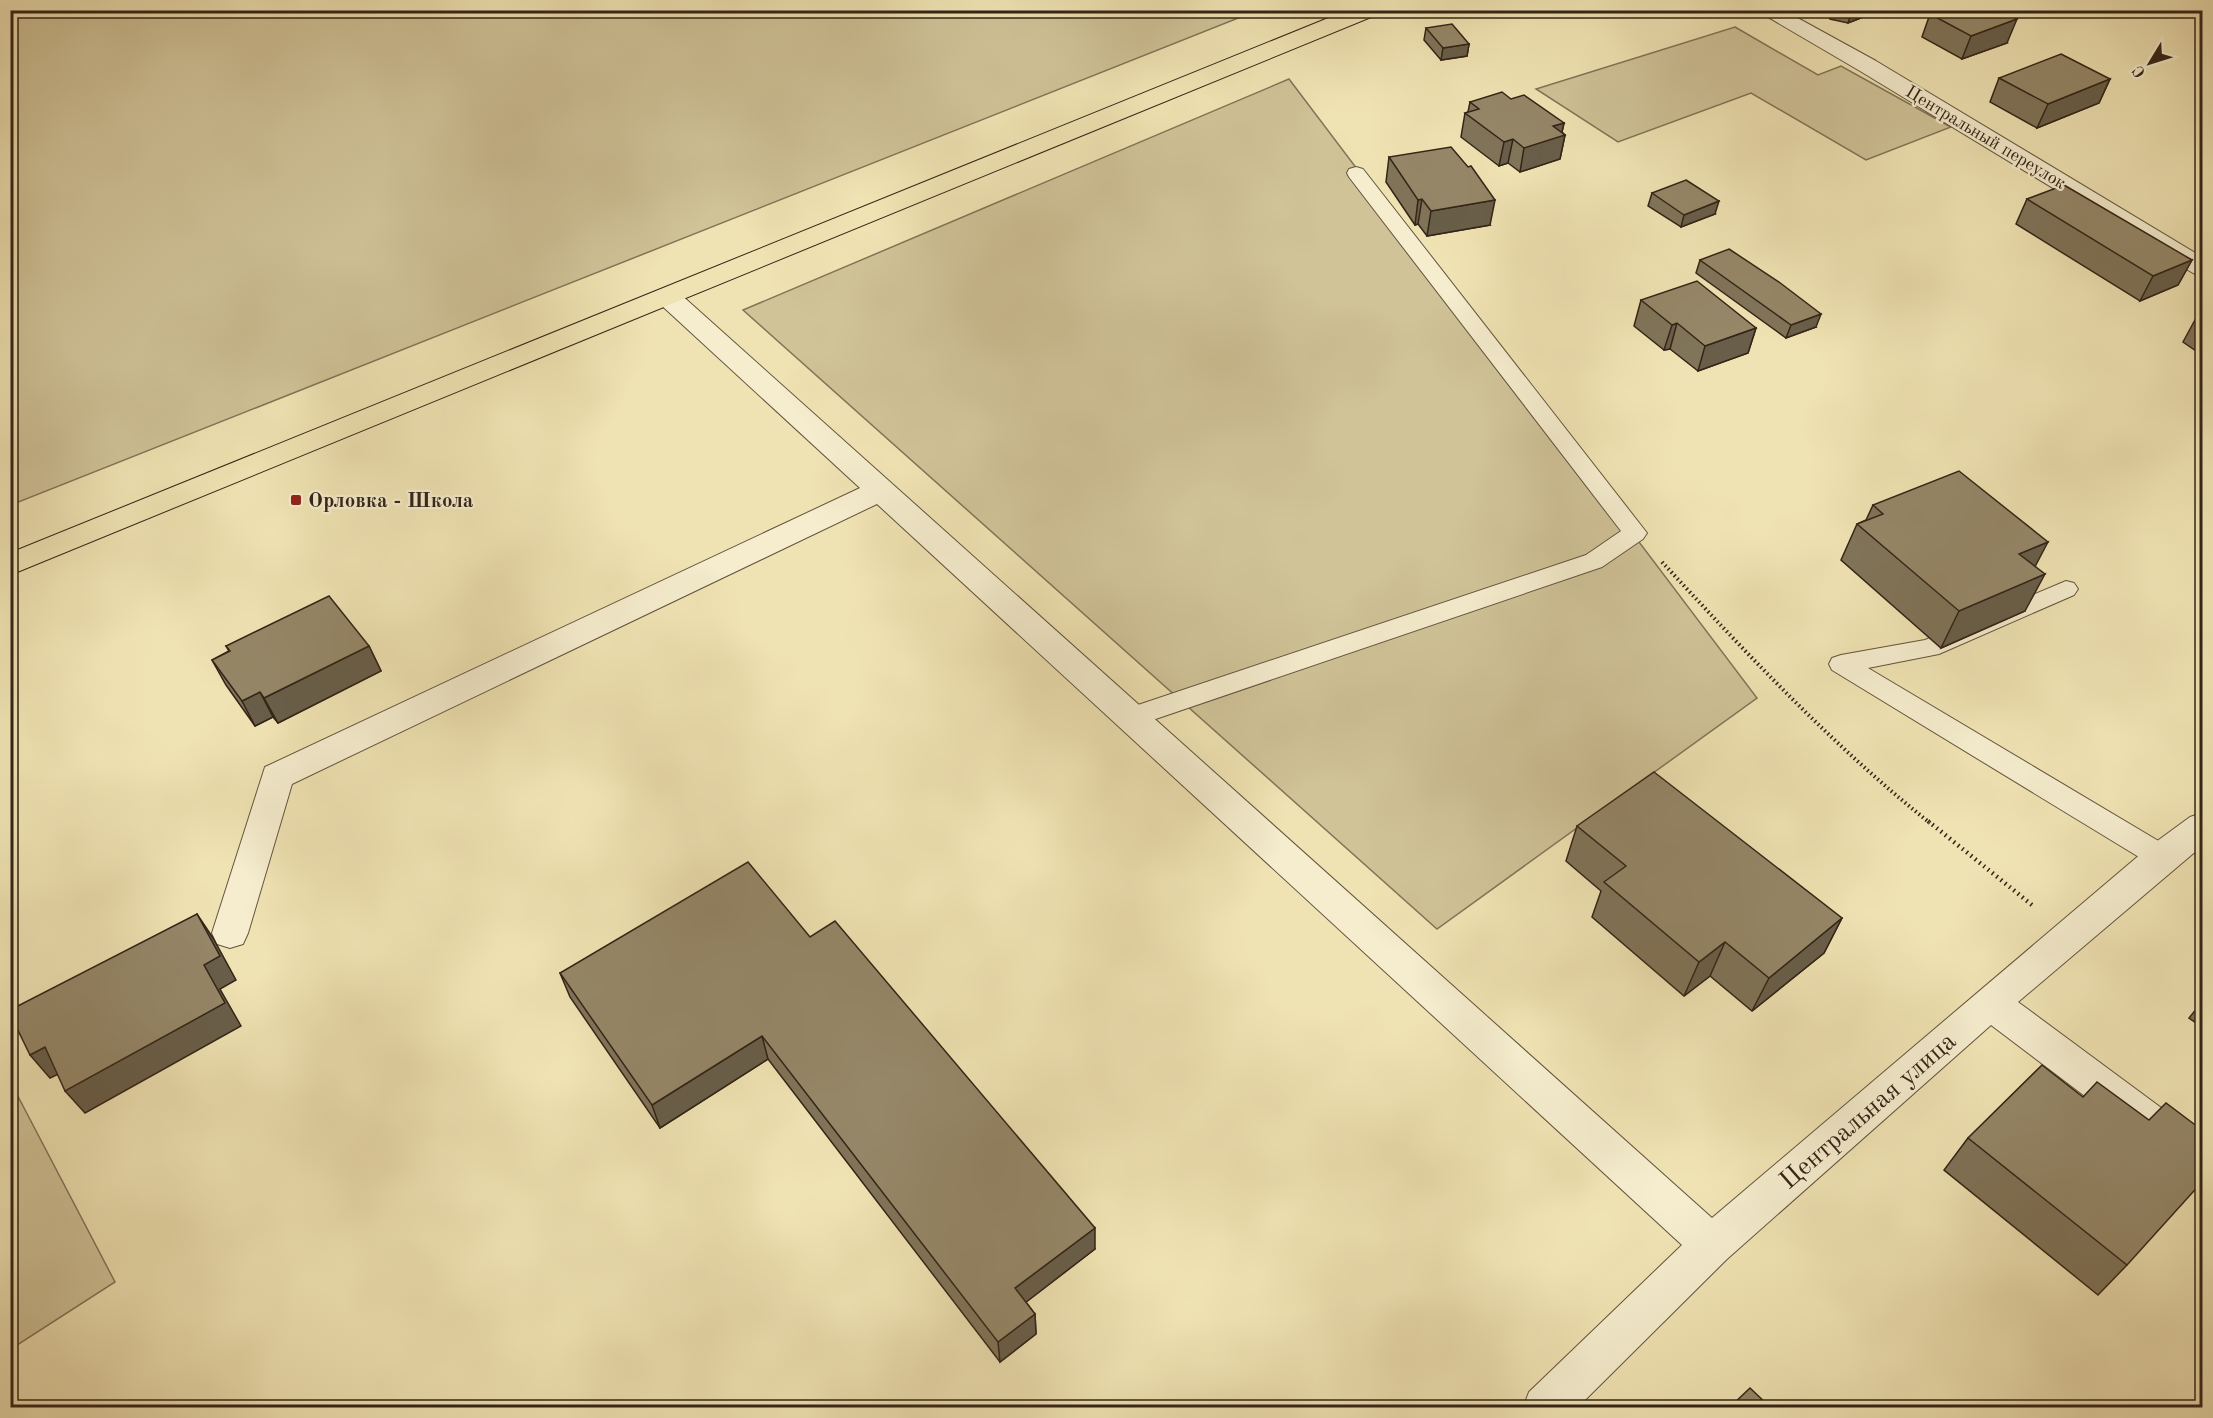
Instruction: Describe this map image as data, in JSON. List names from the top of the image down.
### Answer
{
  "streets": {
    "street": ["Центральный переулок", "Центральная улица"]
  },
  "places": {
    "transit": ["Орловка - Школа"]
  },
  "north": "bottom left"
}
